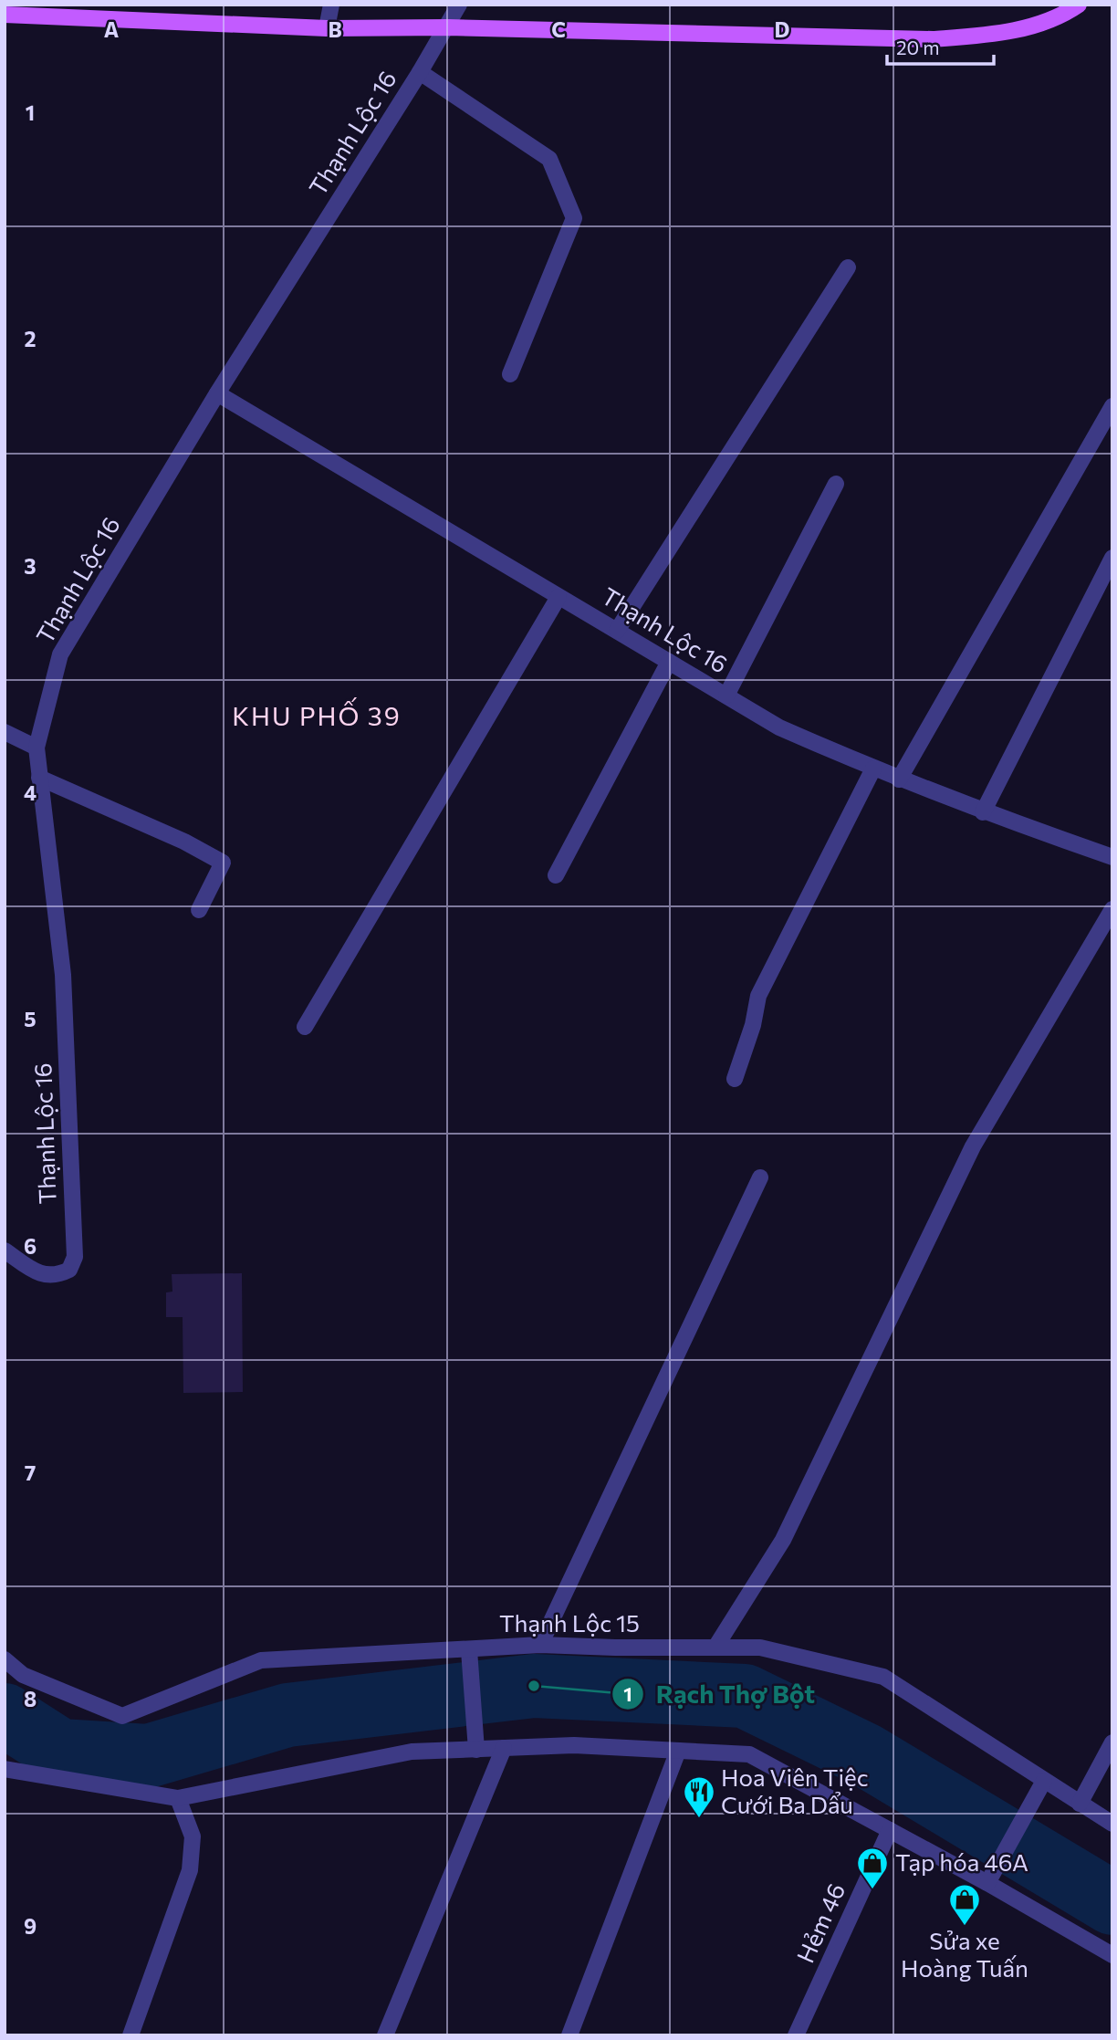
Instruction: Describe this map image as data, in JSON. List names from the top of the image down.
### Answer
{
  "streets": {
    "street": ["Thạnh Lộc 16", "Thạnh Lộc 15", "Hẻm 46"]
  },
  "districts": ["KHU PHỐ 39"],
  "places": {
    "other": ["Rạch Thợ Bột"],
    "restaurant": ["Hoa Viên Tiệc Cưới Ba Dẩu"],
    "shop": ["Tạp hóa 46A", "Sửa xe Hoàng Tuấn"]
  },
  "scale_bar": "20 m",
  "grid": {
    "columns": [
      "A",
      "B",
      "C",
      "D"
    ],
    "rows": [
      "1",
      "2",
      "3",
      "4",
      "5",
      "6",
      "7",
      "8",
      "9"
    ]
  }
}
